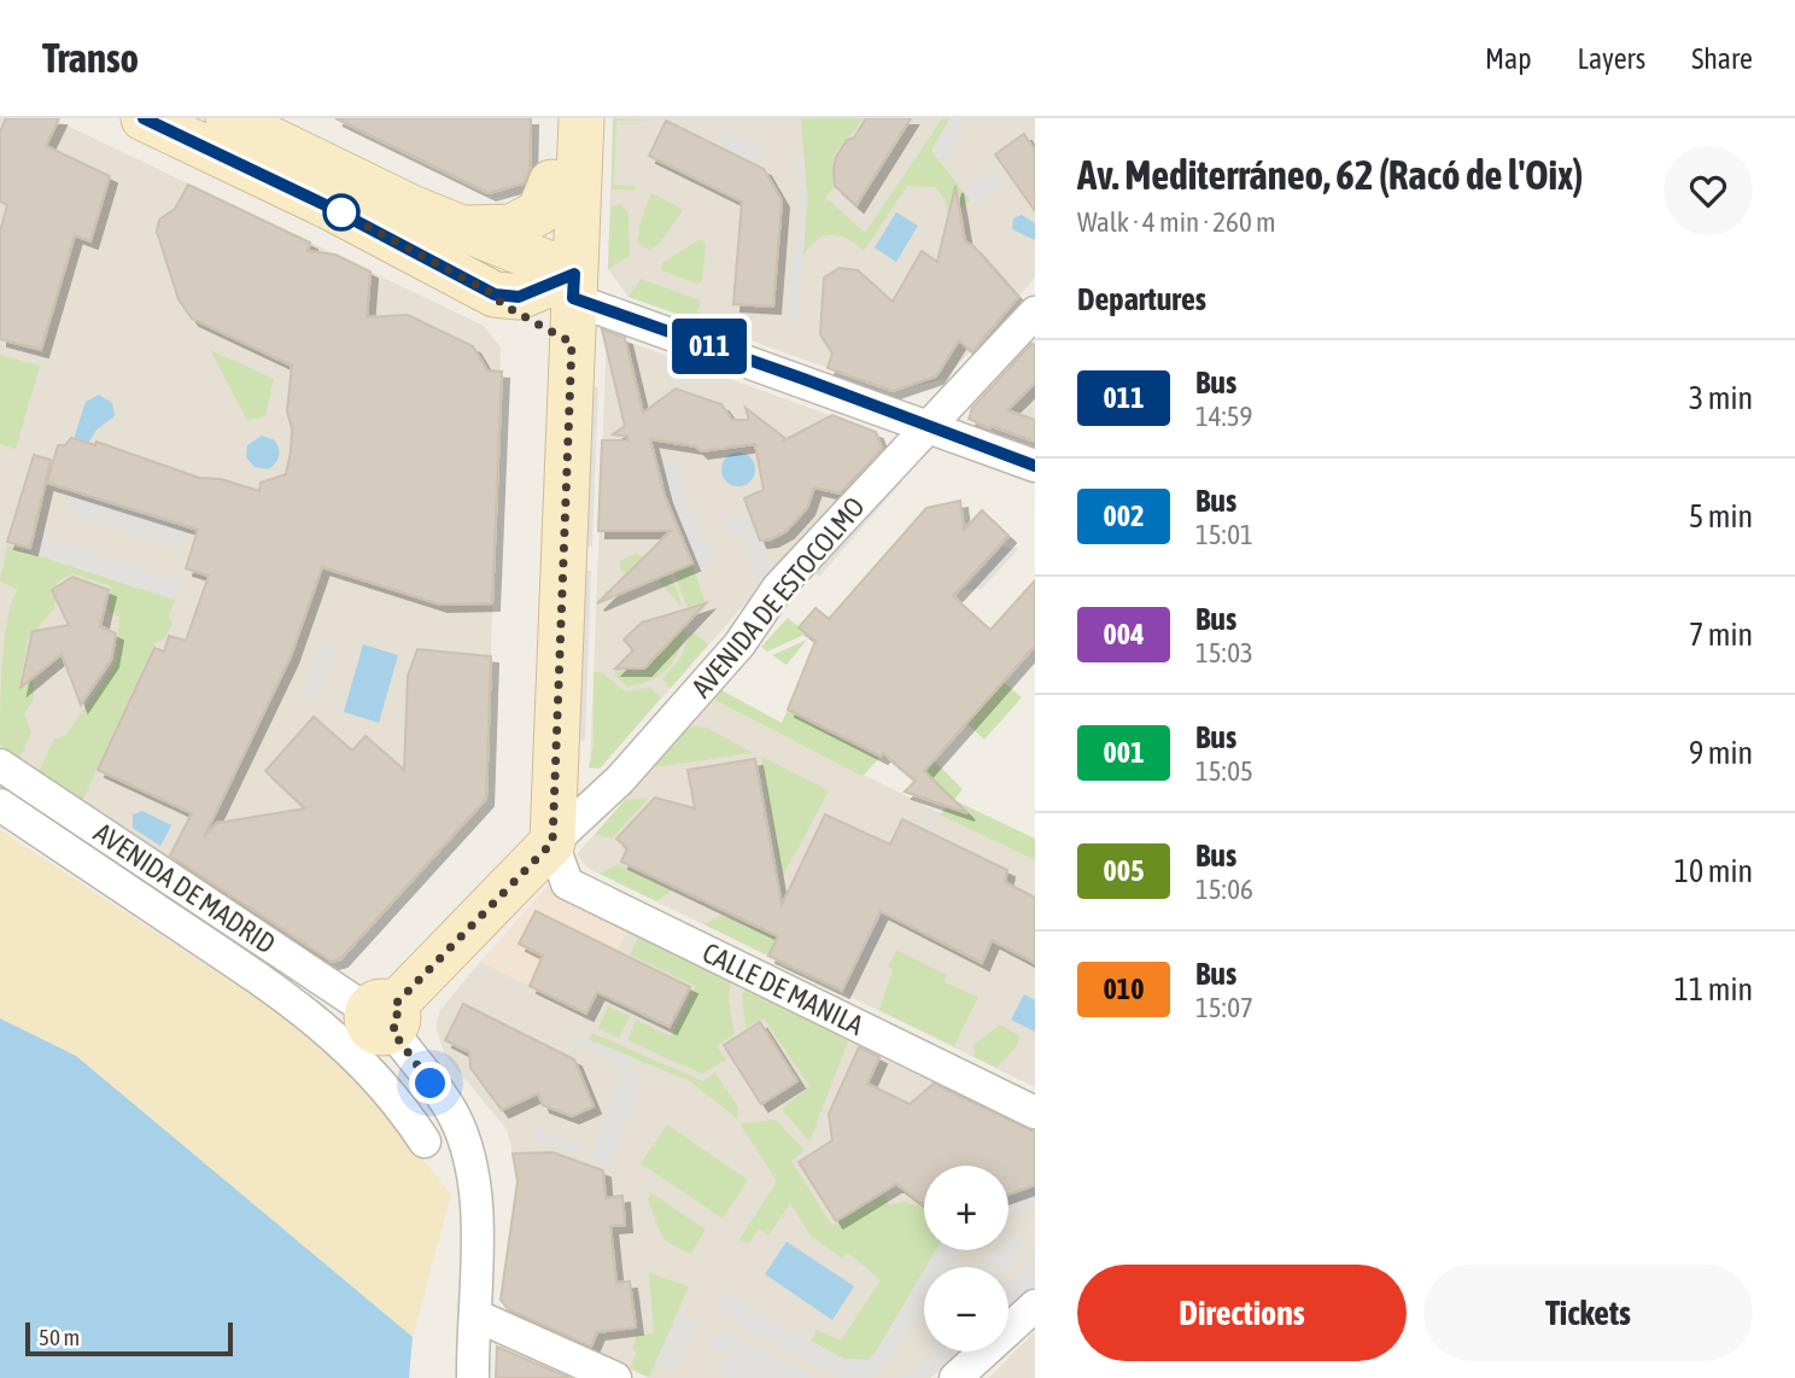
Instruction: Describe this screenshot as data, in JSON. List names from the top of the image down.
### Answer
{
  "streets": {
    "street": ["AVENIDA DE ESTOCOLMO", "AVENIDA DE MADRID", "CALLE DE MANILA"]
  },
  "crossings": [
    ["AVENIDA DE ESTOCOLMO", "CALLE DE MANILA"]
  ],
  "lines": ["bus line 011"],
  "scale_bar": "50 m",
  "page": {
    "header": "Transo",
    "nav": ["Map", "Layers", "Share"],
    "on_map": "011",
    "heading": [
      ["Av. Mediterráneo, 62 (Racó de l'Oix)", "Walk · 4 min · 260 m"],
      "Departures"
    ],
    "list": [
      {
        "mark": "011",
        "name": "Bus",
        "note": "14:59",
        "value": "3 min"
      },
      {
        "mark": "002",
        "name": "Bus",
        "note": "15:01",
        "value": "5 min"
      },
      {
        "mark": "004",
        "name": "Bus",
        "note": "15:03",
        "value": "7 min"
      },
      {
        "mark": "001",
        "name": "Bus",
        "note": "15:05",
        "value": "9 min"
      },
      {
        "mark": "005",
        "name": "Bus",
        "note": "15:06",
        "value": "10 min"
      },
      {
        "mark": "010",
        "name": "Bus",
        "note": "15:07",
        "value": "11 min"
      }
    ],
    "map_buttons": ["+", "−"],
    "buttons": ["Directions", "Tickets"],
    "scale": "50 m"
  }
}
